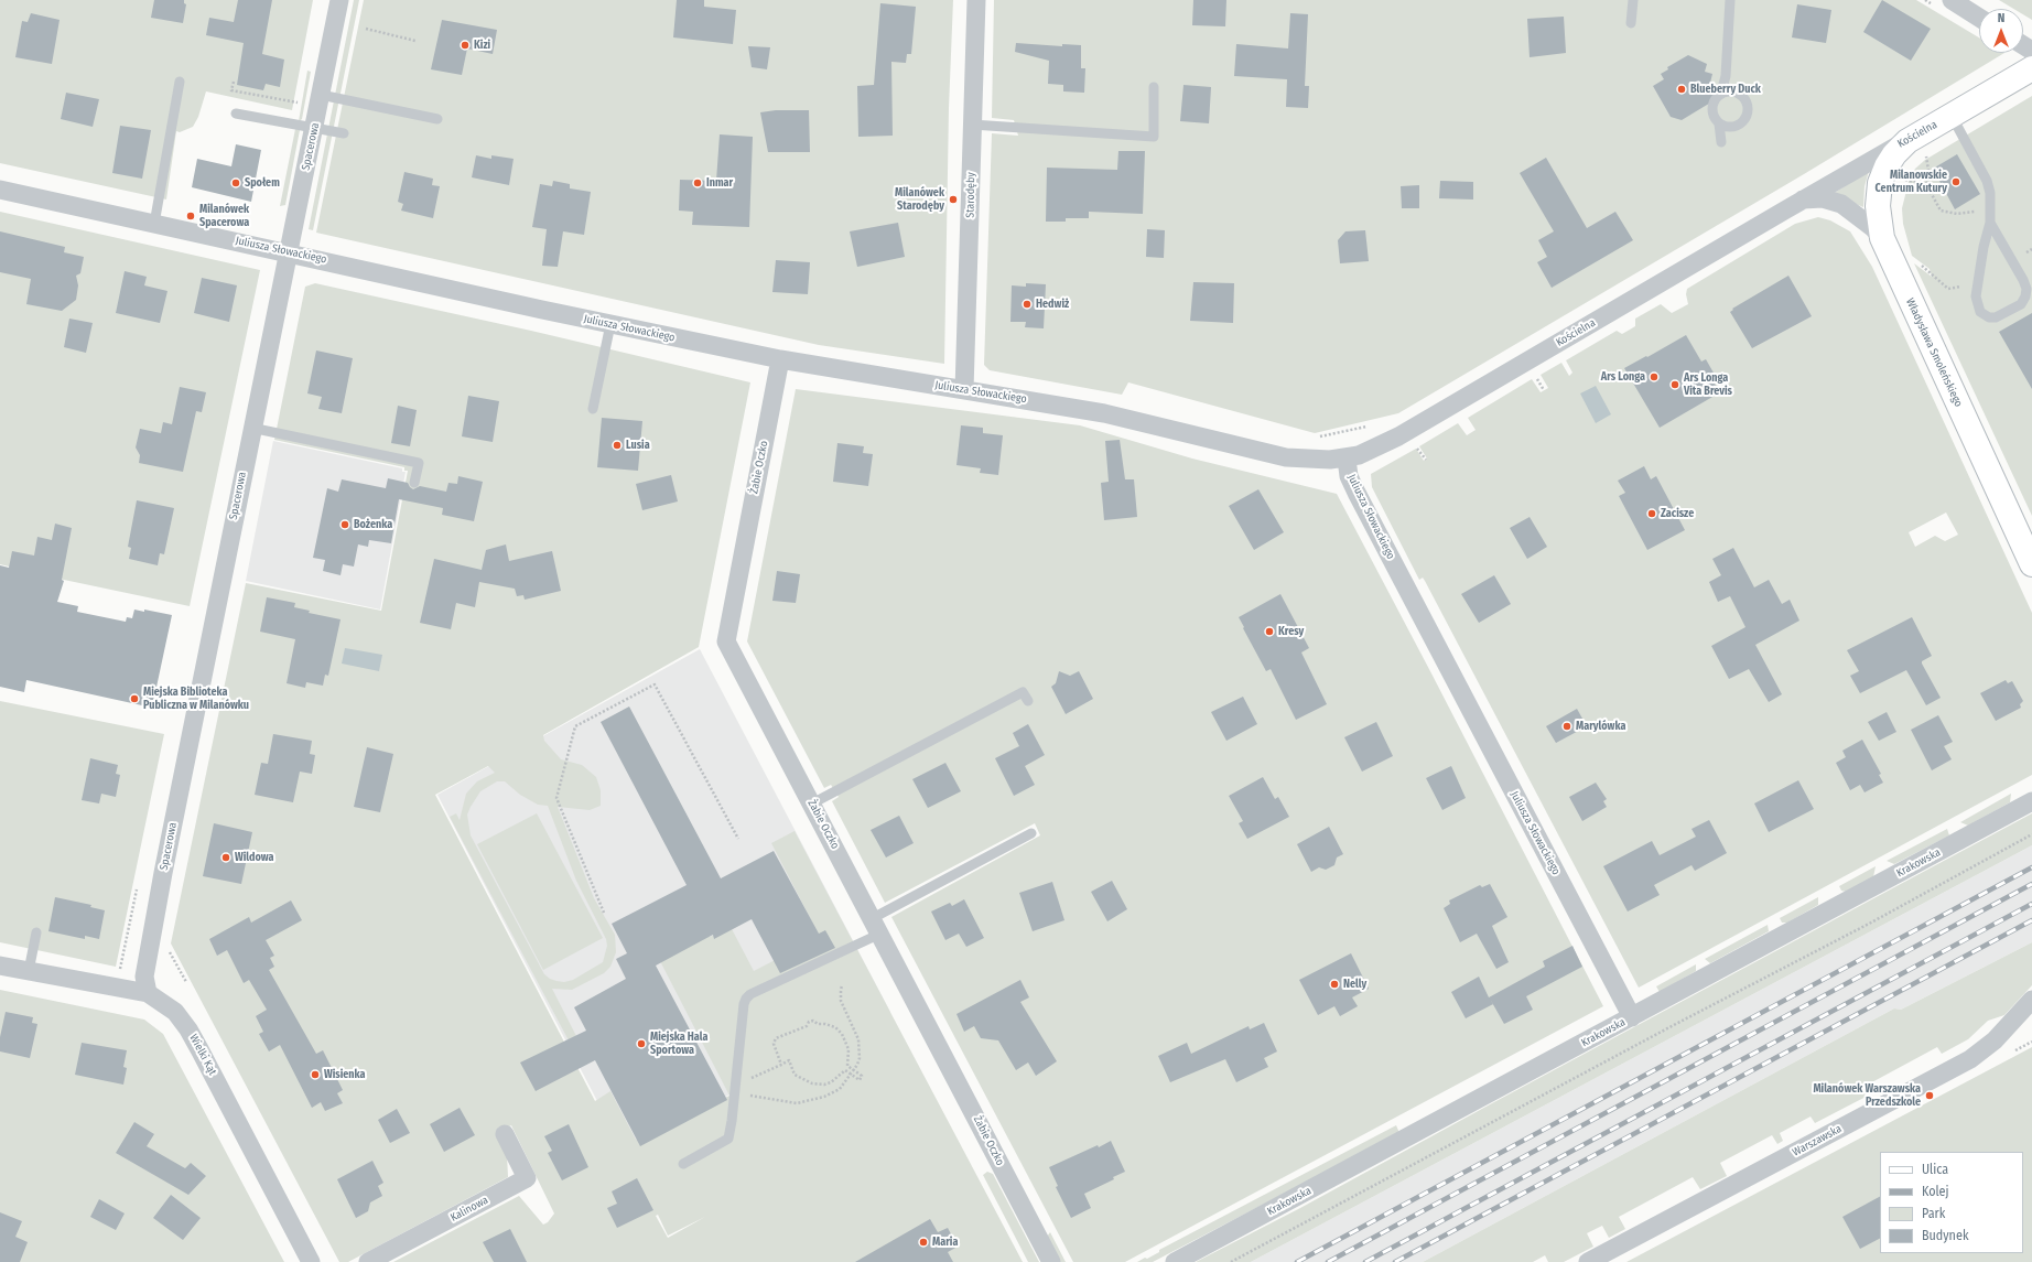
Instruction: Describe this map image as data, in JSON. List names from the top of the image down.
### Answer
{
  "streets": {
    "street": [
      "Kościelna",
      "Spacerowa",
      "Starodęby",
      "Juliusza Słowackiego",
      "Władysława Smoleńskiego",
      "Żabie Oczko",
      "Krakowska",
      "Wielki Kąt",
      "Warszawska",
      "Kalinowa"
    ]
  },
  "crossings": [
    ["Kościelna", "Juliusza Słowackiego"],
    ["Kościelna", "Władysława Smoleńskiego"],
    ["Spacerowa", "Juliusza Słowackiego"],
    ["Spacerowa", "Wielki Kąt"],
    ["Starodęby", "Juliusza Słowackiego"],
    ["Juliusza Słowackiego", "Żabie Oczko"],
    ["Juliusza Słowackiego", "Krakowska"]
  ],
  "places": [
    "Kizi",
    "Blueberry Duck",
    "Milanowskie Centrum Kutury",
    "Społem",
    "Inmar",
    "Milanówek Starodęby",
    "Milanówek Spacerowa",
    "Hedwiż",
    "Ars Longa",
    "Ars Longa Vita Brevis",
    "Lusia",
    "Zacisze",
    "Bożenka",
    "Kresy",
    "Miejska Biblioteka Publiczna w Milanówku",
    "Marylówka",
    "Wildowa",
    "Nelly",
    "Miejska Hala Sportowa",
    "Wisienka",
    "Milanówek Warszawska Przedszkole",
    "Maria"
  ],
  "legend": [
    "Ulica",
    "Kolej",
    "Park",
    "Budynek"
  ],
  "north": "top"
}
